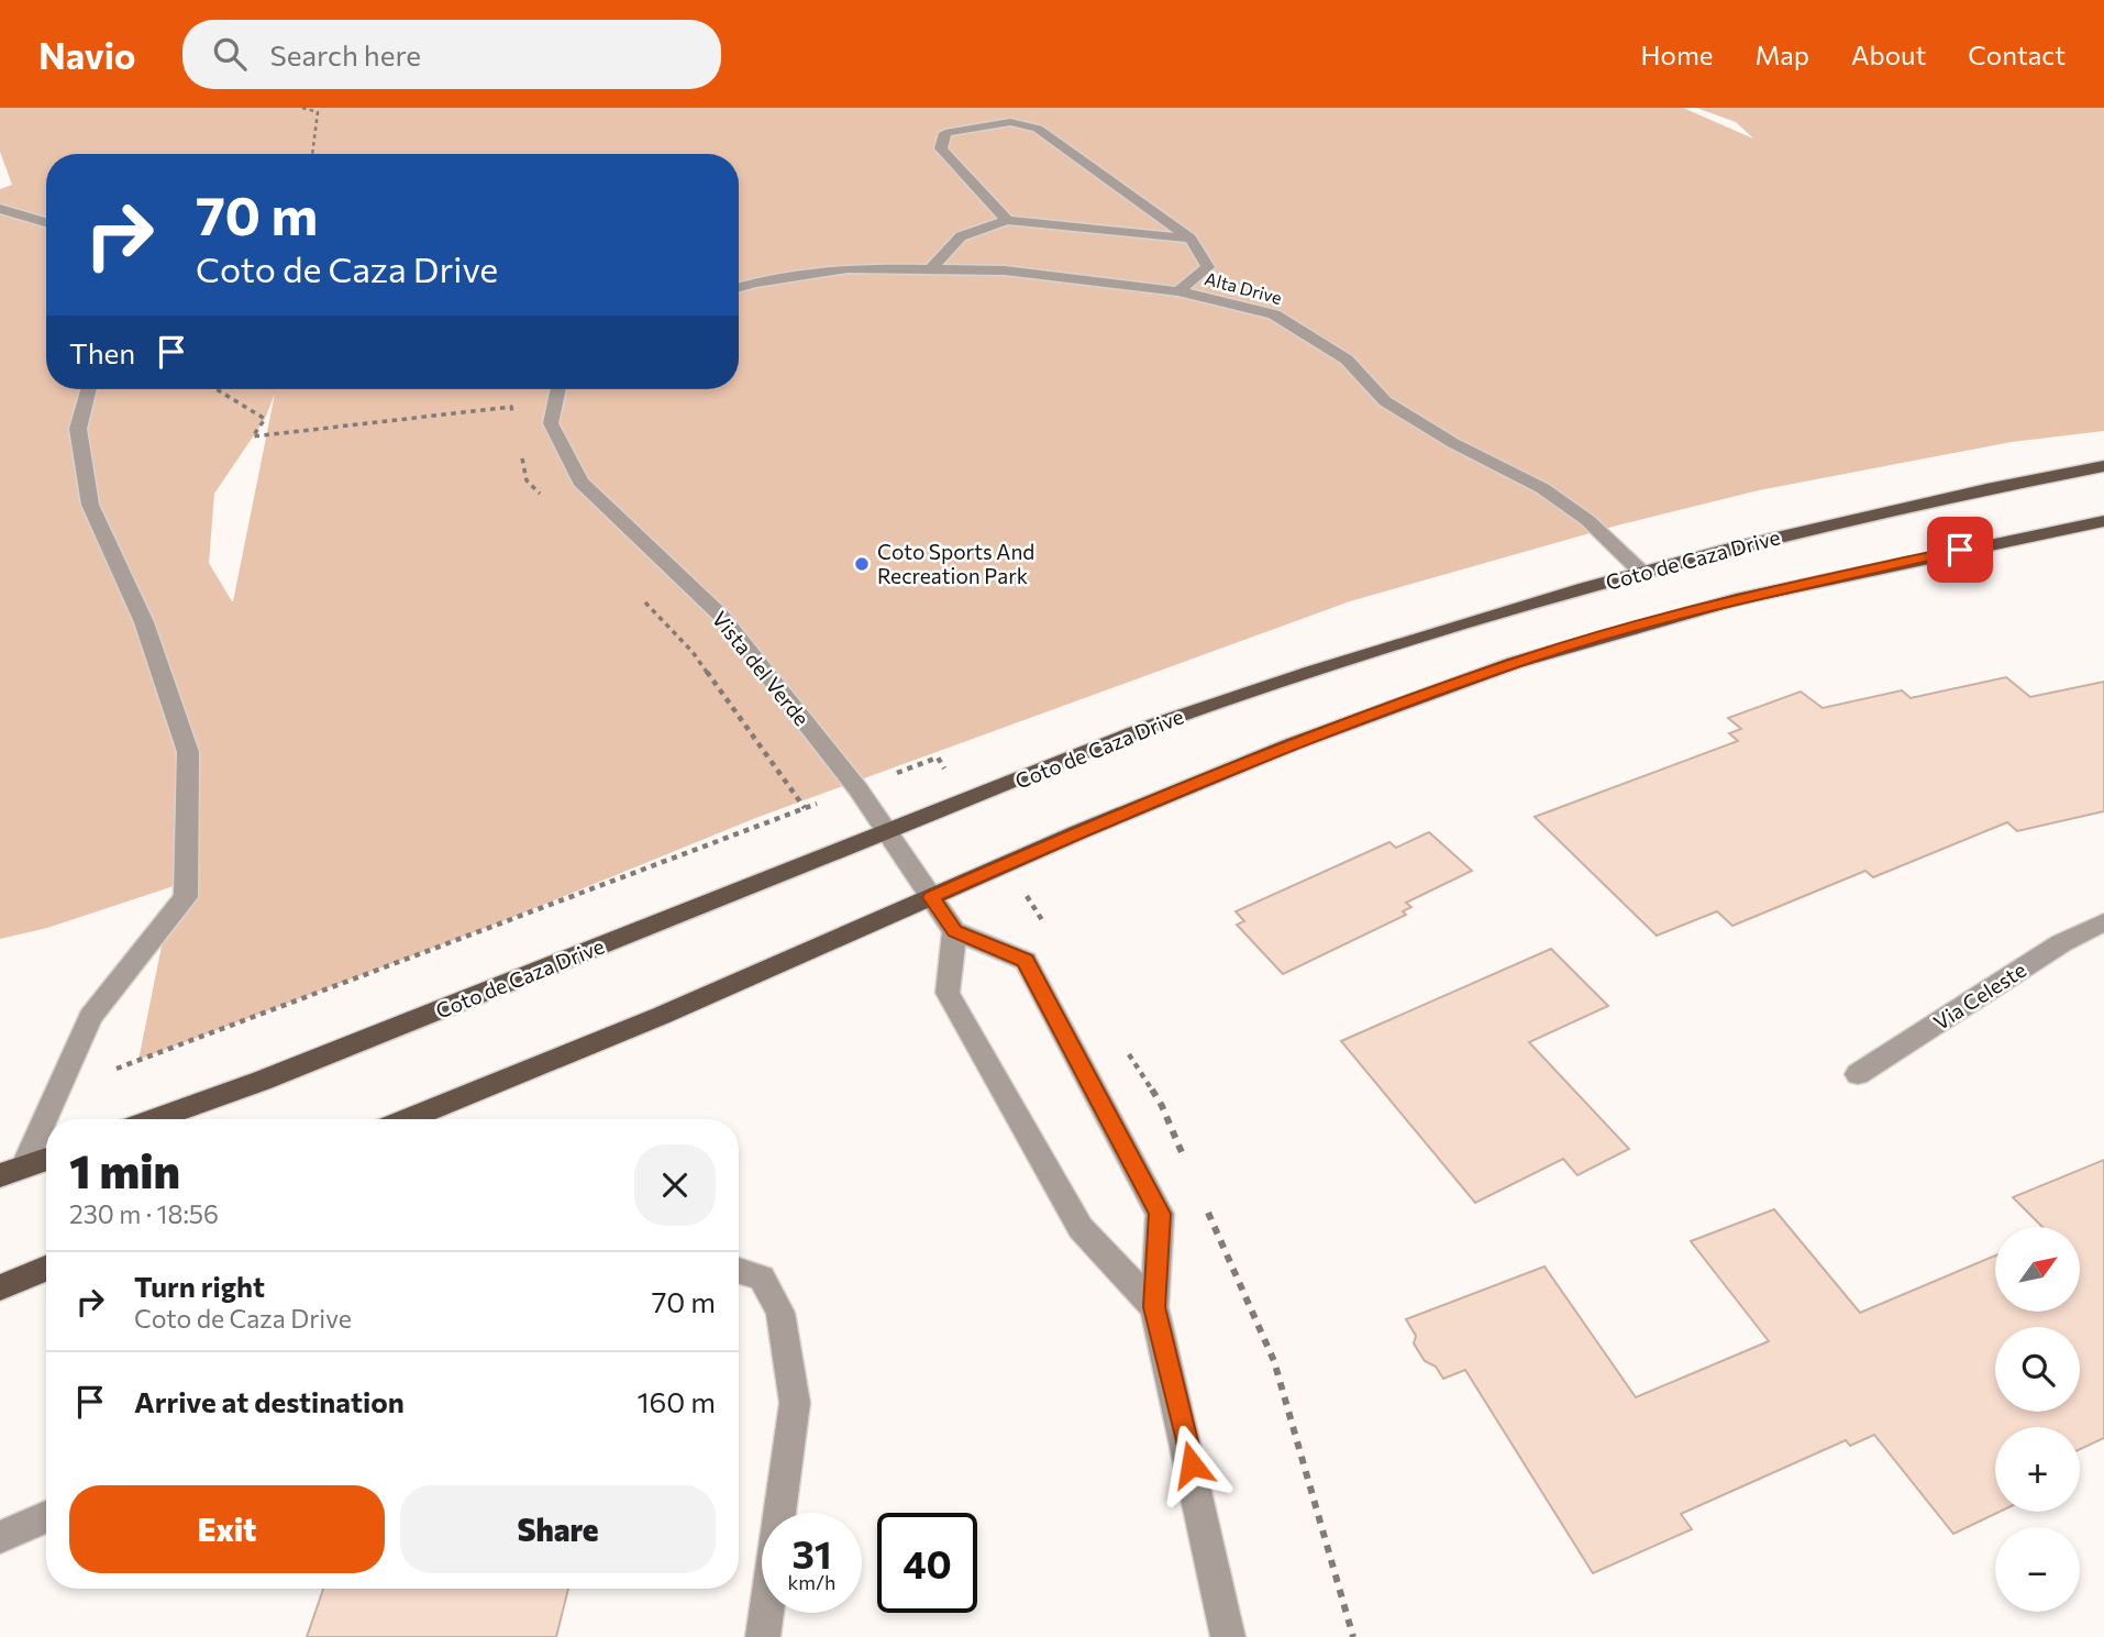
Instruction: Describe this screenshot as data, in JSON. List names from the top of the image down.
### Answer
{
  "streets": {
    "main road": ["Coto de Caza Drive"],
    "street": ["Alta Drive", "Vista del Verde", "Via Celeste"]
  },
  "crossings": [
    ["Alta Drive", "Coto de Caza Drive"],
    ["Coto de Caza Drive", "Vista del Verde"]
  ],
  "places": ["Coto Sports And Recreation Park"],
  "north": "top right",
  "page": {
    "header": "Navio",
    "search": "Search here",
    "nav": [
      "Home",
      "Map",
      "About",
      "Contact"
    ],
    "turn": ["70 m", "Coto de Caza Drive"],
    "then": "Then",
    "heading": ["1 min", "230 m · 18:56"],
    "map_buttons": ["+", "−"],
    "list": [
      {
        "name": "Turn right",
        "note": "Coto de Caza Drive",
        "value": "70 m"
      },
      {
        "name": "Arrive at destination",
        "value": "160 m"
      }
    ],
    "buttons": ["Exit", "Share"],
    "speed": "31 km/h",
    "limit": "40"
  }
}
